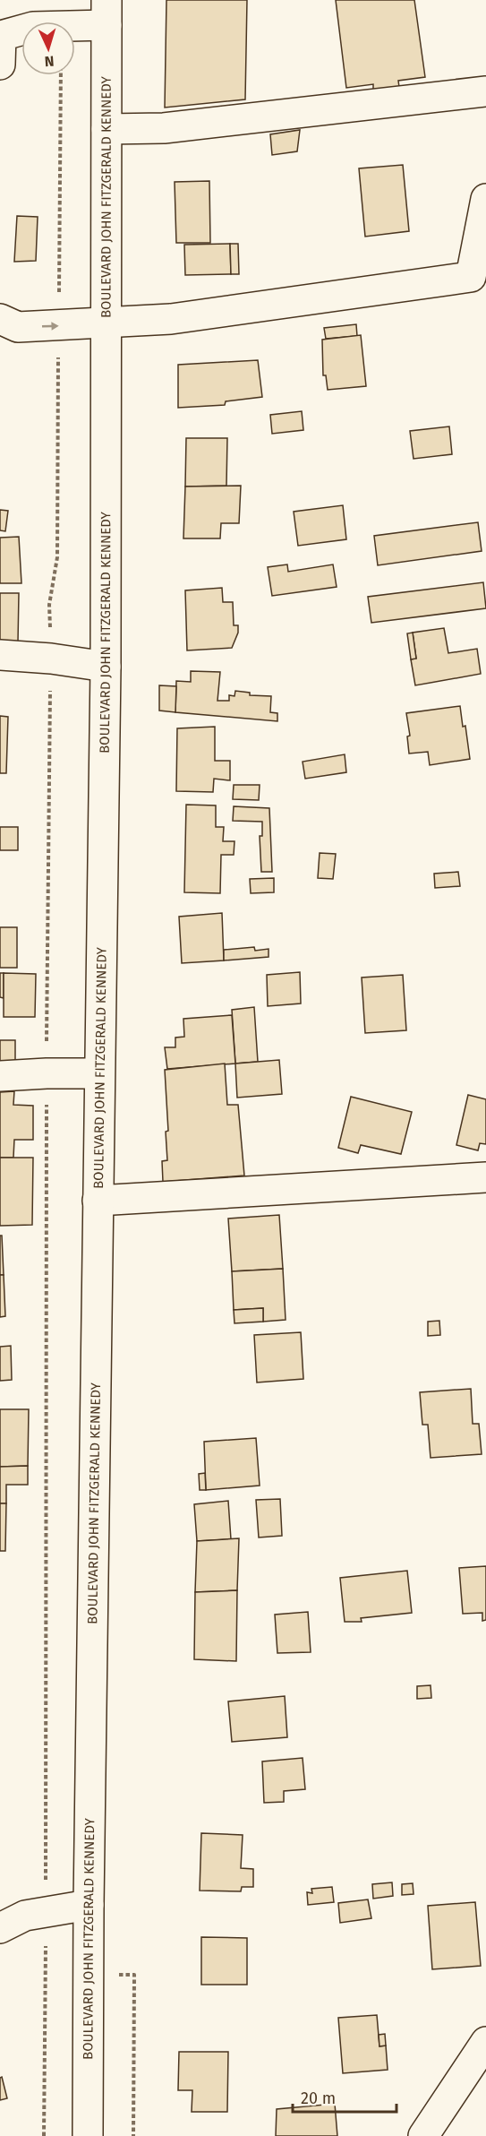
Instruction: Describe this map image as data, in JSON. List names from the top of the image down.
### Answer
{
  "streets": {
    "main road": ["BOULEVARD JOHN FITZGERALD KENNEDY"]
  },
  "scale_bar": "20 m",
  "north": "bottom"
}
